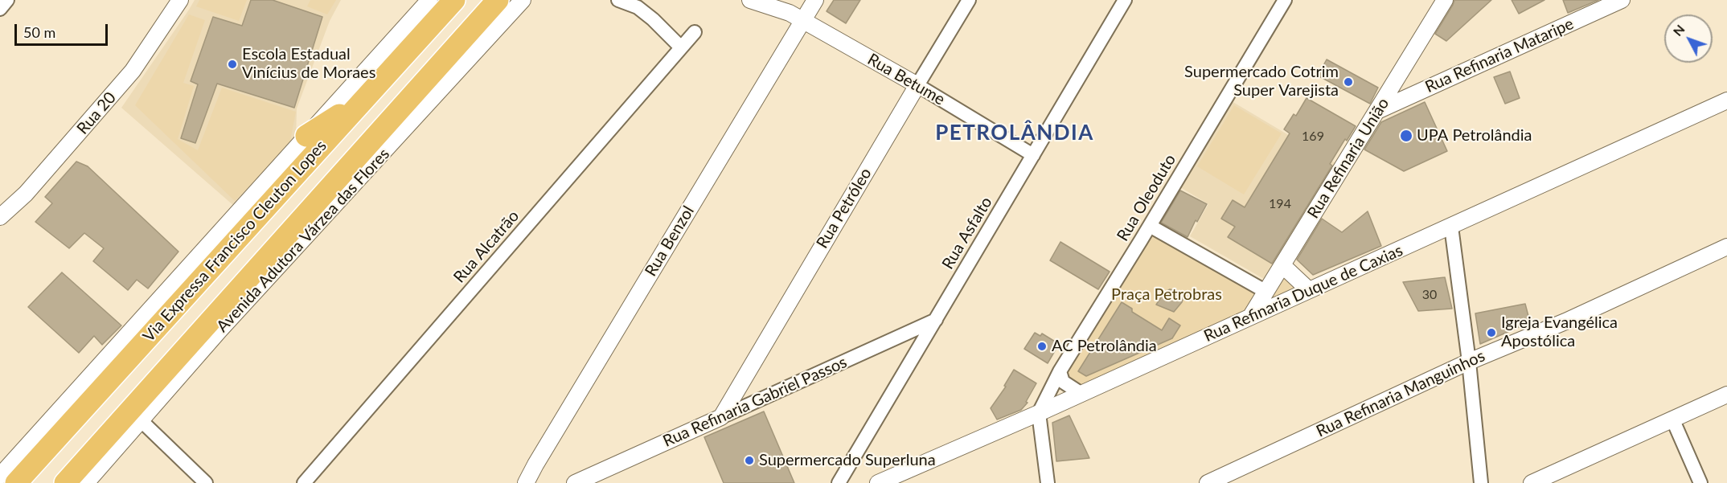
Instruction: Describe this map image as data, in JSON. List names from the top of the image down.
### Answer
{
  "streets": {
    "highway": ["Via Expressa Francisco Cleuton Lopes"],
    "street": [
      "Rua Refinaria Mataripe",
      "Rua Betume",
      "Rua 20",
      "Rua Refinaria União",
      "Rua Oleoduto",
      "Rua Petróleo",
      "Rua Asfalto",
      "Avenida Adutora Várzea das Flores",
      "Rua Benzol",
      "Rua Alcatrão",
      "Rua Refinaria Duque de Caxias",
      "Rua Refinaria Manguinhos",
      "Rua Refinaria Gabriel Passos"
    ]
  },
  "crossings": [
    ["Rua Refinaria Mataripe", "Rua Refinaria União"],
    ["Rua Betume", "Rua Petróleo"],
    ["Rua Betume", "Rua Asfalto"],
    ["Rua Betume", "Rua Benzol"],
    ["Rua Refinaria União", "Rua Refinaria Duque de Caxias"],
    ["Rua Oleoduto", "Rua Refinaria Duque de Caxias"],
    ["Rua Petróleo", "Rua Refinaria Gabriel Passos"],
    ["Rua Asfalto", "Rua Refinaria Gabriel Passos"]
  ],
  "districts": ["PETROLÂNDIA"],
  "parks": ["Praça Petrobras"],
  "places": [
    "Escola Estadual Vinícius de Moraes",
    "Supermercado Cotrim Super Varejista",
    "UPA Petrolândia",
    "Igreja Evangélica Apostólica",
    "AC Petrolândia",
    "Supermercado Superluna"
  ],
  "house_numbers": ["169", "194", "30"],
  "scale_bar": "50 m",
  "north": "top left"
}
